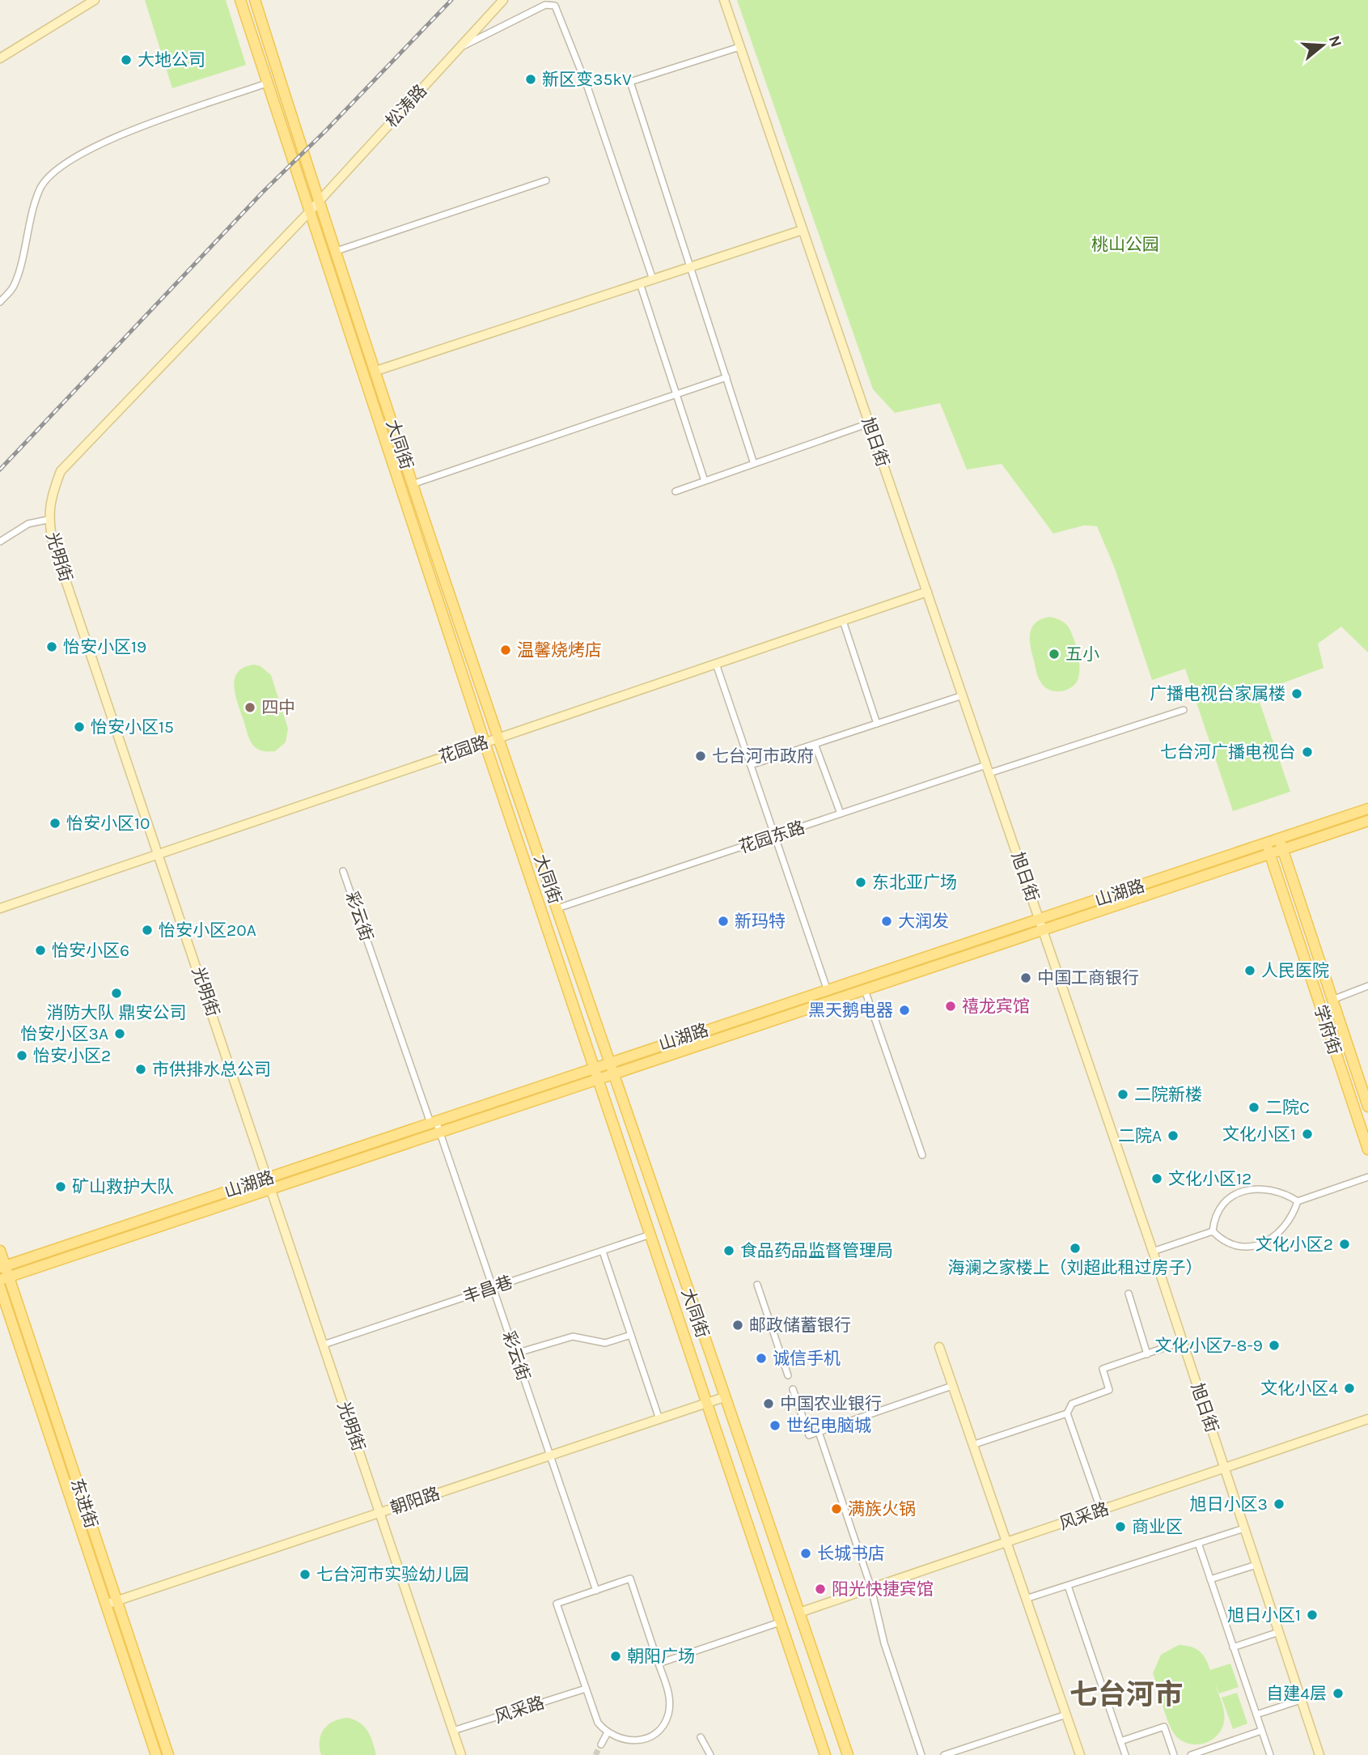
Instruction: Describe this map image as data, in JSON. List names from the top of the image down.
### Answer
{
  "streets": {
    "main road": [
      "松涛路",
      "旭日街",
      "大同街",
      "光明街",
      "花园路",
      "山湖路",
      "学府街",
      "朝阳路",
      "东进街",
      "风采路"
    ],
    "street": ["花园东路", "彩云街", "丰昌巷"]
  },
  "crossings": [
    ["松涛路", "大同街"],
    ["松涛路", "光明街"],
    ["旭日街", "花园路"],
    ["旭日街", "花园东路"],
    ["旭日街", "山湖路"],
    ["旭日街", "风采路"],
    ["大同街", "光明街"],
    ["大同街", "花园路"],
    ["大同街", "花园东路"],
    ["大同街", "山湖路"],
    ["大同街", "丰昌巷"],
    ["大同街", "朝阳路"],
    ["大同街", "风采路"],
    ["光明街", "花园路"],
    ["光明街", "山湖路"],
    ["光明街", "丰昌巷"],
    ["光明街", "朝阳路"],
    ["光明街", "风采路"],
    ["山湖路", "彩云街"],
    ["山湖路", "学府街"],
    ["山湖路", "东进街"],
    ["彩云街", "丰昌巷"],
    ["彩云街", "朝阳路"],
    ["朝阳路", "东进街"]
  ],
  "districts": ["七台河市"],
  "parks": ["桃山公园"],
  "places": [
    "大地公司",
    "新区变35kV",
    "怡安小区19",
    "温馨烧烤店",
    "五小",
    "广播电视台家属楼",
    "四中",
    "怡安小区15",
    "七台河广播电视台",
    "七台河市政府",
    "怡安小区10",
    "东北亚广场",
    "新玛特",
    "大润发",
    "怡安小区20A",
    "怡安小区6",
    "人民医院",
    "中国工商银行",
    "消防大队 鼎安公司",
    "禧龙宾馆",
    "黑天鹅电器",
    "怡安小区3A",
    "怡安小区2",
    "市供排水总公司",
    "二院新楼",
    "二院C",
    "文化小区1",
    "二院A",
    "文化小区12",
    "矿山救护大队",
    "文化小区2",
    "海澜之家楼上（刘超此租过房子）",
    "食品药品监督管理局",
    "邮政储蓄银行",
    "文化小区7-8-9",
    "诚信手机",
    "文化小区4",
    "中国农业银行",
    "世纪电脑城",
    "旭日小区3",
    "满族火锅",
    "商业区",
    "长城书店",
    "七台河市实验幼儿园",
    "阳光快捷宾馆",
    "旭日小区1",
    "朝阳广场",
    "自建4层"
  ],
  "north": "right"
}
